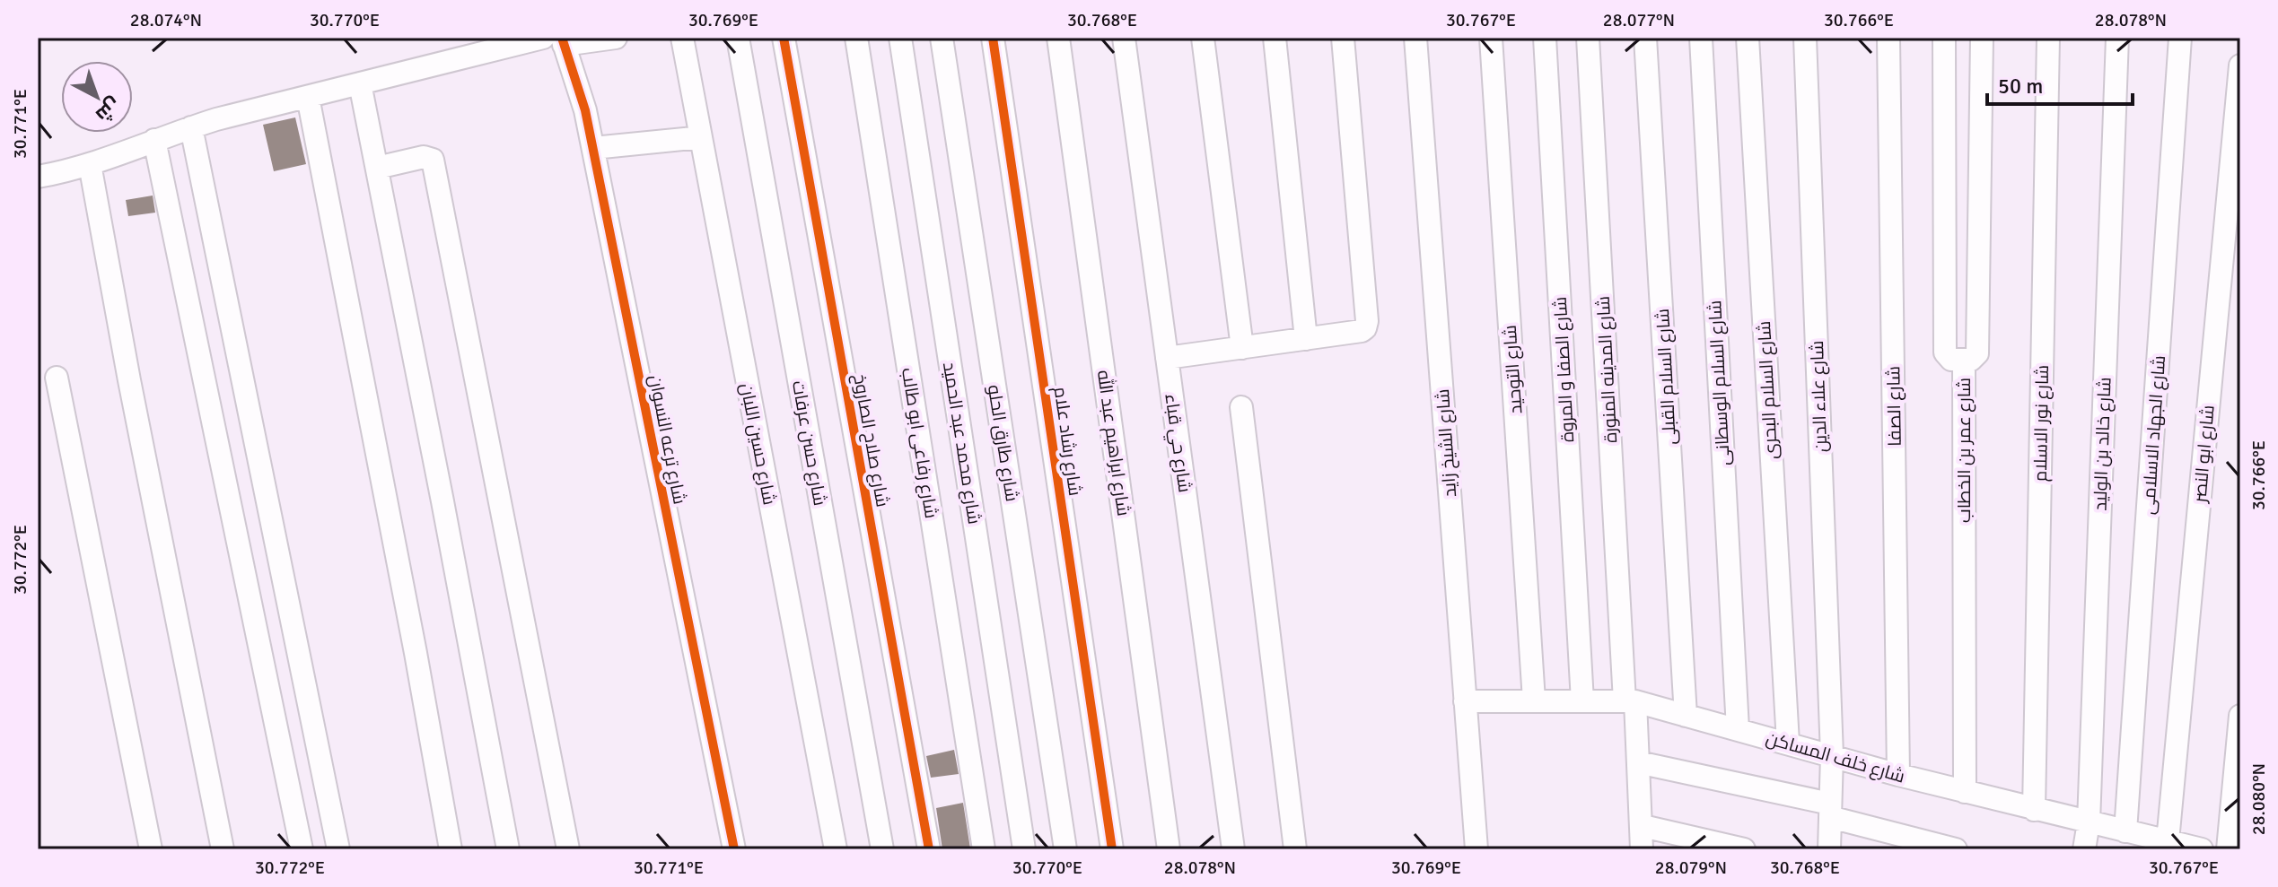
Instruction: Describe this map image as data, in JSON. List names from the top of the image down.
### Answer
{
  "streets": {
    "street": [
      "شارع التوحيد",
      "شارع الصفا و المروة",
      "شارع المدينه المنورة",
      "شارع السلام القبلى",
      "شارع السلام الوسطانى",
      "شارع السلام البحرى",
      "شارع علاء الدين",
      "شارع الصفا",
      "شارع نور الاسلام",
      "شارع الجهاد الاسلامى",
      "شارع ترعه النسوان",
      "شارع صلاح الصاروخ",
      "شارع رشاد علام",
      "شارع حسن عرفات",
      "شارع رفاعى ابو طالب",
      "شارع محمد عبد الحميد",
      "شارع طارق الحلو",
      "شارع ابراهيم عبد الله",
      "شارع حي قباء",
      "شارع الشيخ زايد",
      "شارع حسين اللبان",
      "شارع خالد بن الوليد",
      "شارع عمر بن الخطاب",
      "شارع ابو النصر",
      "شارع خلف المساكن"
    ]
  },
  "crossings": [
    ["شارع التوحيد", "شارع خلف المساكن"],
    ["شارع الصفا و المروة", "شارع خلف المساكن"],
    ["شارع المدينه المنورة", "شارع خلف المساكن"],
    ["شارع السلام القبلى", "شارع خلف المساكن"],
    ["شارع السلام الوسطانى", "شارع خلف المساكن"],
    ["شارع السلام البحرى", "شارع خلف المساكن"],
    ["شارع علاء الدين", "شارع خلف المساكن"],
    ["شارع الصفا", "شارع خلف المساكن"],
    ["شارع نور الاسلام", "شارع خلف المساكن"],
    ["شارع الجهاد الاسلامى", "شارع خلف المساكن"],
    ["شارع الشيخ زايد", "شارع خلف المساكن"],
    ["شارع خالد بن الوليد", "شارع خلف المساكن"],
    ["شارع عمر بن الخطاب", "شارع خلف المساكن"],
    ["شارع ابو النصر", "شارع خلف المساكن"]
  ],
  "scale_bar": "50 m",
  "north": "bottom right",
  "coordinates": [
    "28.074°N",
    "30.770°E",
    "30.769°E",
    "30.768°E",
    "30.767°E",
    "28.077°N",
    "30.766°E",
    "28.078°N",
    "30.771°E",
    "30.772°E",
    "28.080°N",
    "28.079°N"
  ]
}
